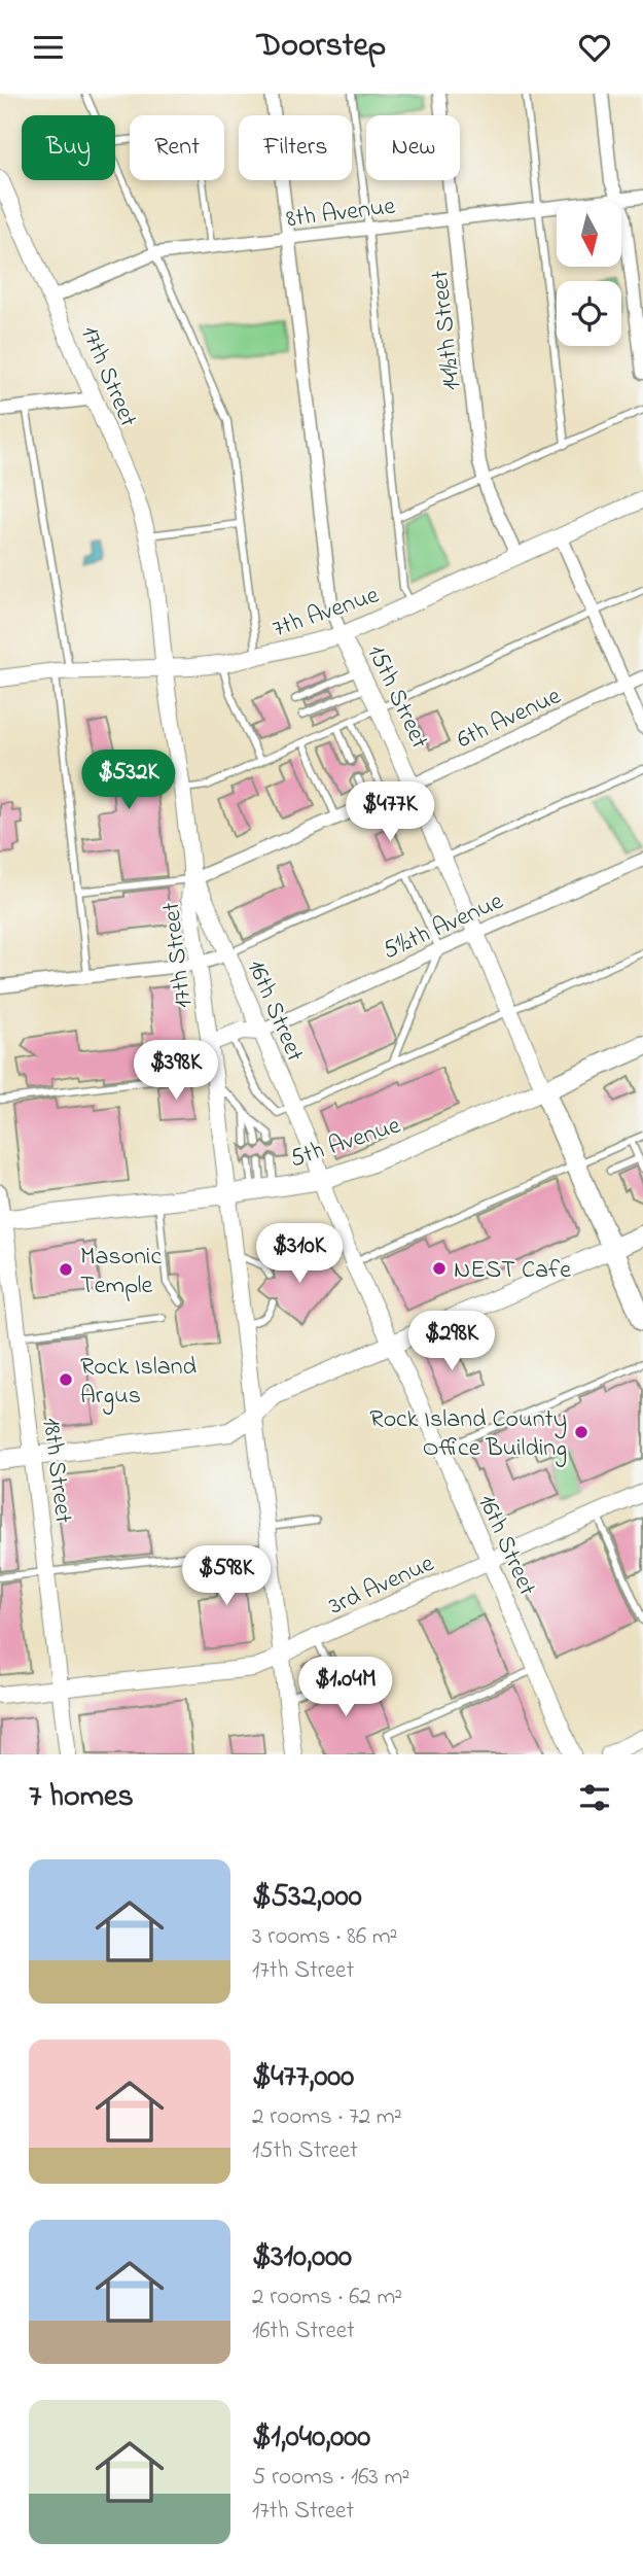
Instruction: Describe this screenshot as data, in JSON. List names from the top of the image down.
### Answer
{
  "streets": {
    "main road": ["15th Street", "5th Avenue"],
    "street": [
      "8th Avenue",
      "14½th Street",
      "17th Street",
      "7th Avenue",
      "6th Avenue",
      "5½th Avenue",
      "16th Street",
      "18th Street",
      "3rd Avenue"
    ]
  },
  "crossings": [
    ["8th Avenue", "14½th Street"],
    ["8th Avenue", "17th Street"],
    ["8th Avenue", "15th Street"],
    ["14½th Street", "7th Avenue"],
    ["17th Street", "7th Avenue"],
    ["17th Street", "6th Avenue"],
    ["17th Street", "16th Street"],
    ["17th Street", "5th Avenue"],
    ["17th Street", "3rd Avenue"],
    ["7th Avenue", "15th Street"],
    ["15th Street", "6th Avenue"],
    ["15th Street", "5½th Avenue"],
    ["15th Street", "5th Avenue"],
    ["6th Avenue", "16th Street"],
    ["5½th Avenue", "16th Street"],
    ["16th Street", "5th Avenue"],
    ["16th Street", "3rd Avenue"],
    ["5th Avenue", "18th Street"],
    ["18th Street", "3rd Avenue"]
  ],
  "places": [
    "NEST Cafe",
    "Masonic Temple",
    "Rock Island Argus",
    "Rock Island County Office Building"
  ],
  "north": "bottom",
  "page": {
    "header": "Doorstep",
    "chip": [
      "Buy",
      "Rent",
      "Filters",
      "New"
    ],
    "price": [
      "$532K",
      "$477K",
      "$398K",
      "$310K",
      "$298K",
      "$598K",
      "$1.04M"
    ],
    "heading": "7 homes",
    "list": [
      {
        "name": "$532,000",
        "note": "3 rooms · 86 m² · 17th Street"
      },
      {
        "name": "$477,000",
        "note": "2 rooms · 72 m² · 15th Street"
      },
      {
        "name": "$310,000",
        "note": "2 rooms · 62 m² · 16th Street"
      },
      {
        "name": "$1,040,000",
        "note": "5 rooms · 163 m² · 17th Street"
      }
    ]
  }
}
